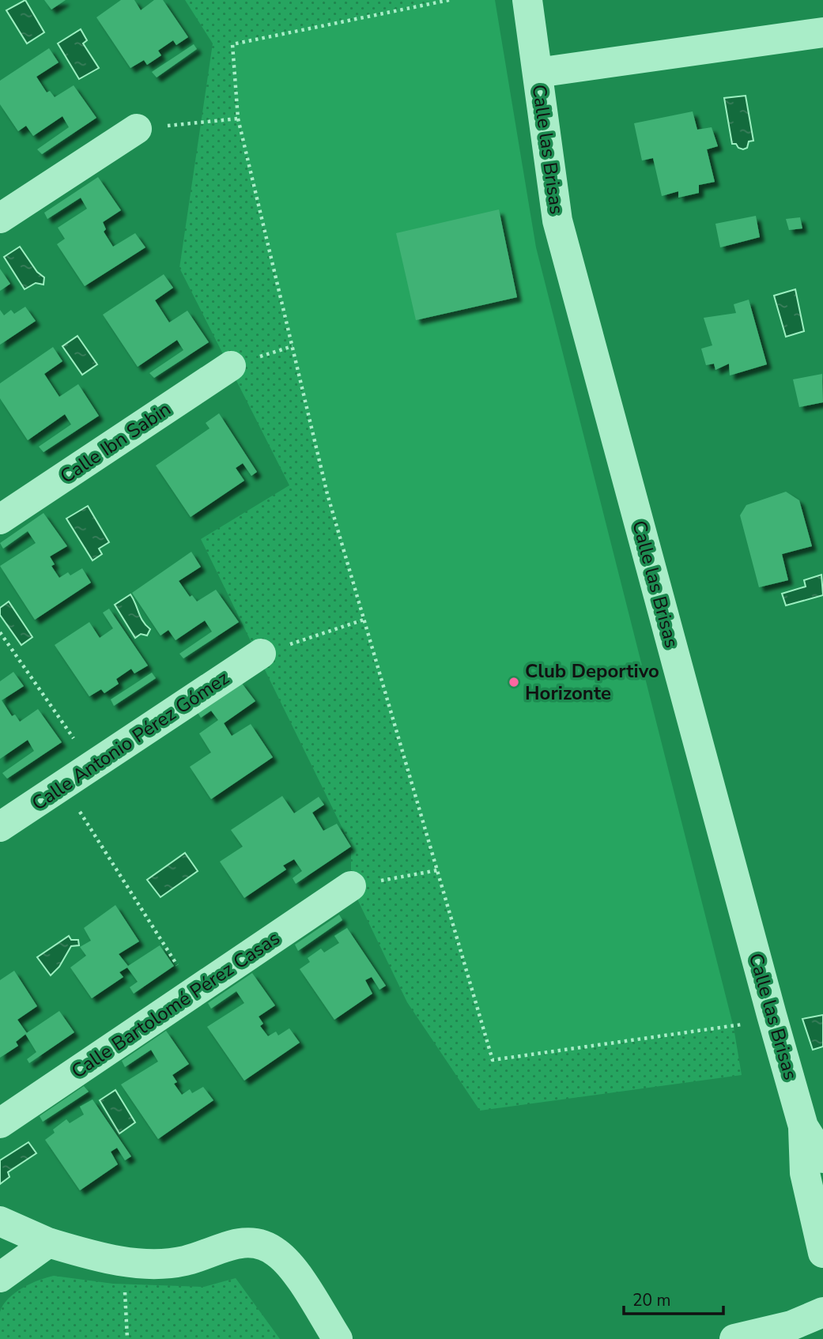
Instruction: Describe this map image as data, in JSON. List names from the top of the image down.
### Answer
{
  "streets": {
    "street": [
      "Calle las Brisas",
      "Calle Ibn Sabin",
      "Calle Antonio Pérez Gómez",
      "Calle Bartolomé Pérez Casas"
    ]
  },
  "places": ["Club Deportivo Horizonte"],
  "scale_bar": "20 m"
}
